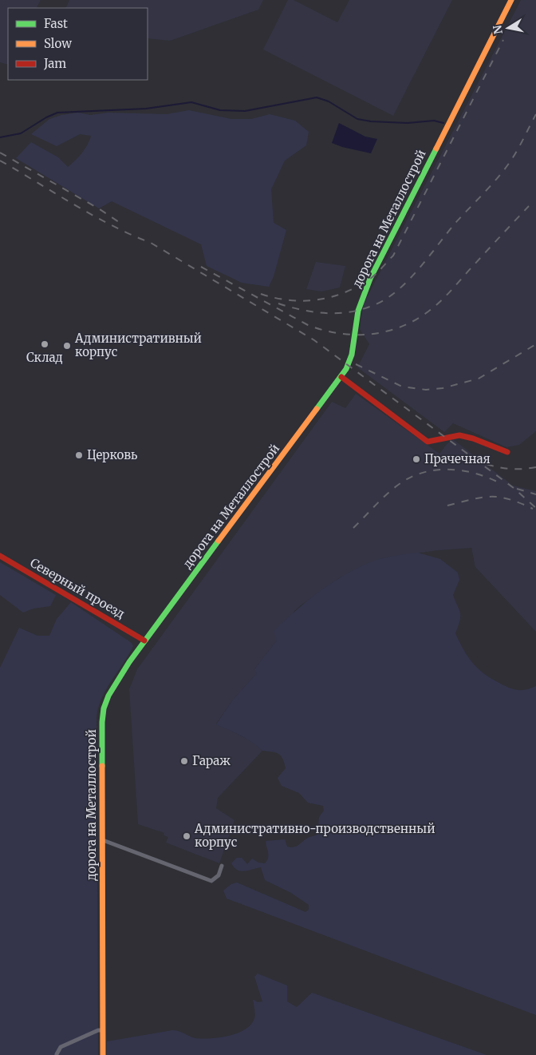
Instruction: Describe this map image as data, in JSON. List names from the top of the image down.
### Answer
{
  "streets": {
    "street": ["дорога на Металлострой", "Северный проезд"]
  },
  "crossings": [
    ["дорога на Металлострой", "Северный проезд"]
  ],
  "places": [
    "Склад",
    "Административный корпус",
    "Церковь",
    "Прачечная",
    "Гараж",
    "Административно-производственный корпус"
  ],
  "legend": ["Fast", "Slow", "Jam"],
  "north": "left"
}
